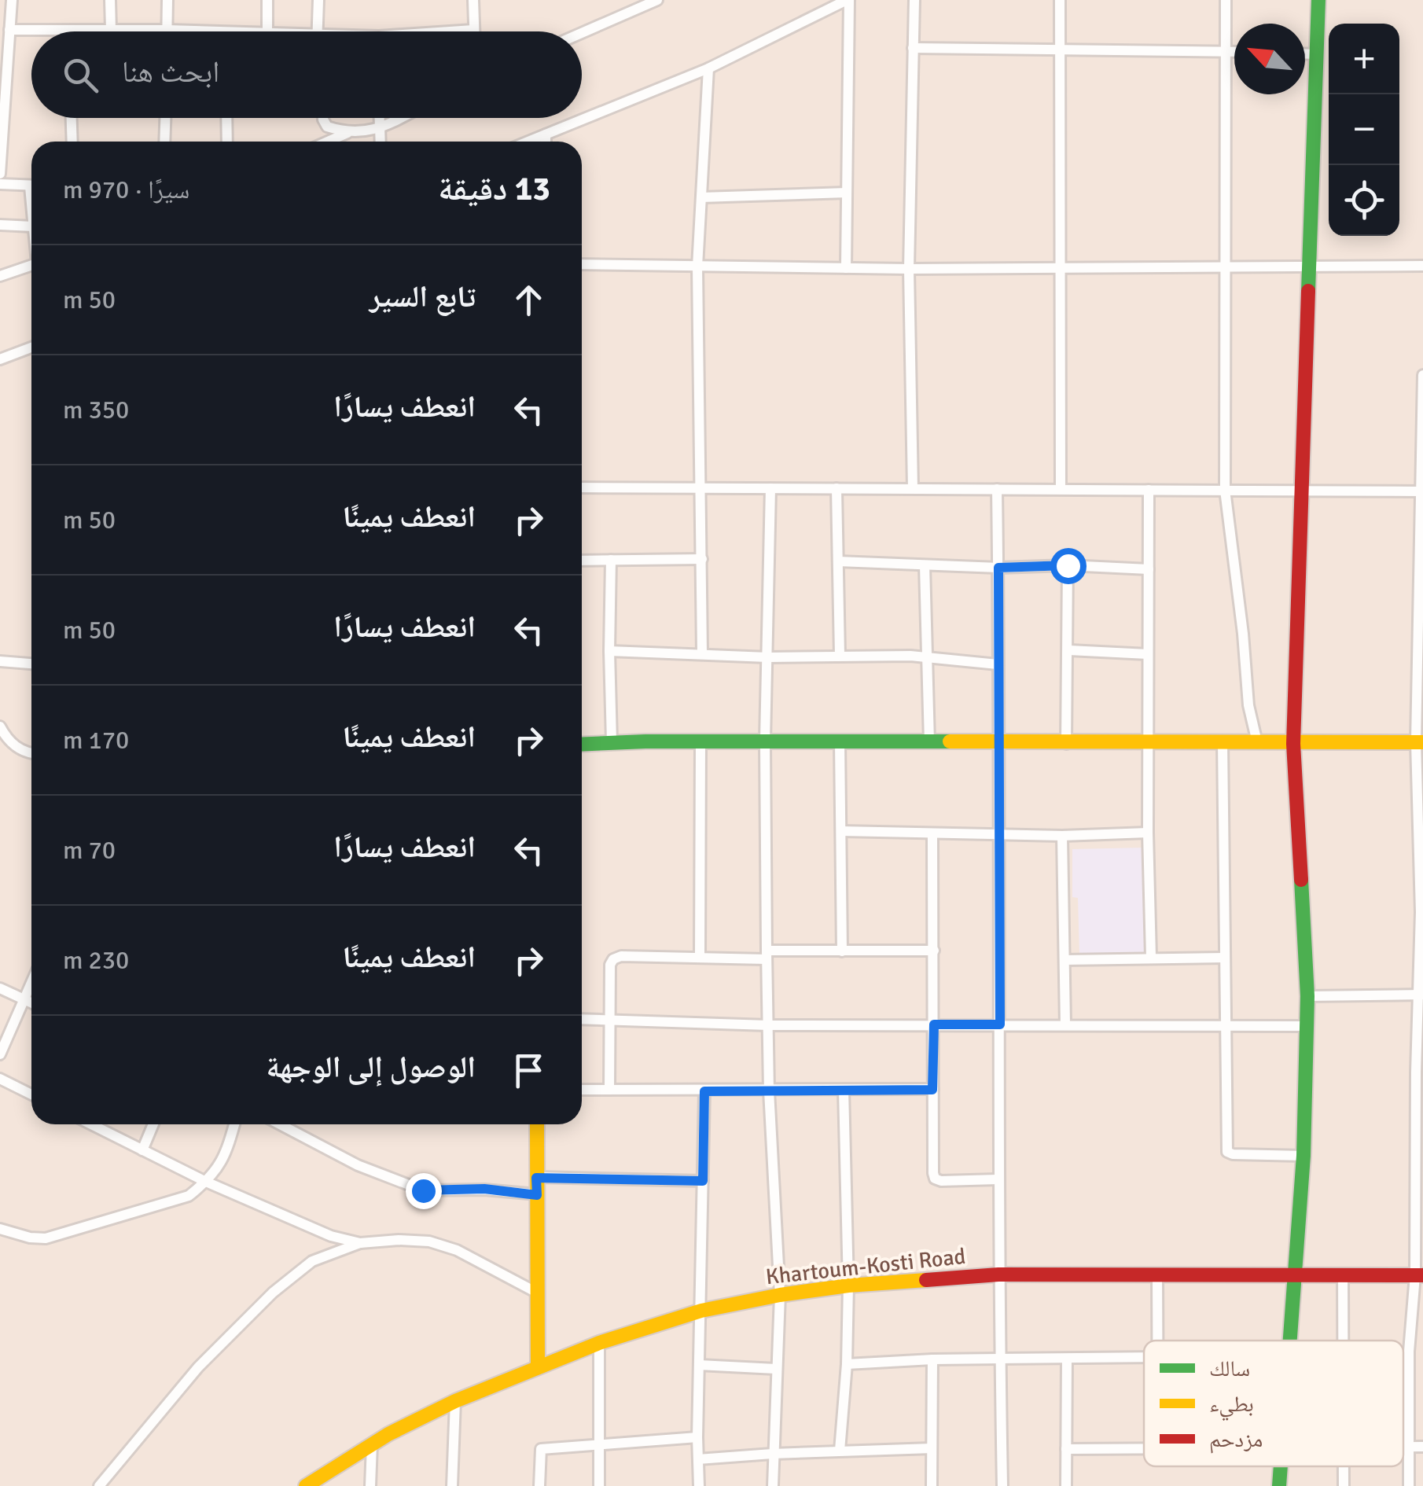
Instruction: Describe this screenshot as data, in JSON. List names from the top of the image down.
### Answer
{
  "streets": {
    "main road": ["Khartoum-Kosti Road"]
  },
  "legend": ["سالك", "بطيء", "مزدحم"],
  "north": "top left",
  "page": {
    "map_buttons": ["+", "−"],
    "search": "ابحث هنا",
    "heading": ["13 دقيقة", "سيرًا · 970 m"],
    "list": [
      ["تابع السير", "50 m"],
      ["انعطف يسارًا", "350 m"],
      ["انعطف يمينًا", "50 m"],
      ["انعطف يسارًا", "50 m"],
      ["انعطف يمينًا", "170 m"],
      ["انعطف يسارًا", "70 m"],
      ["انعطف يمينًا", "230 m"],
      "الوصول إلى الوجهة"
    ]
  }
}
